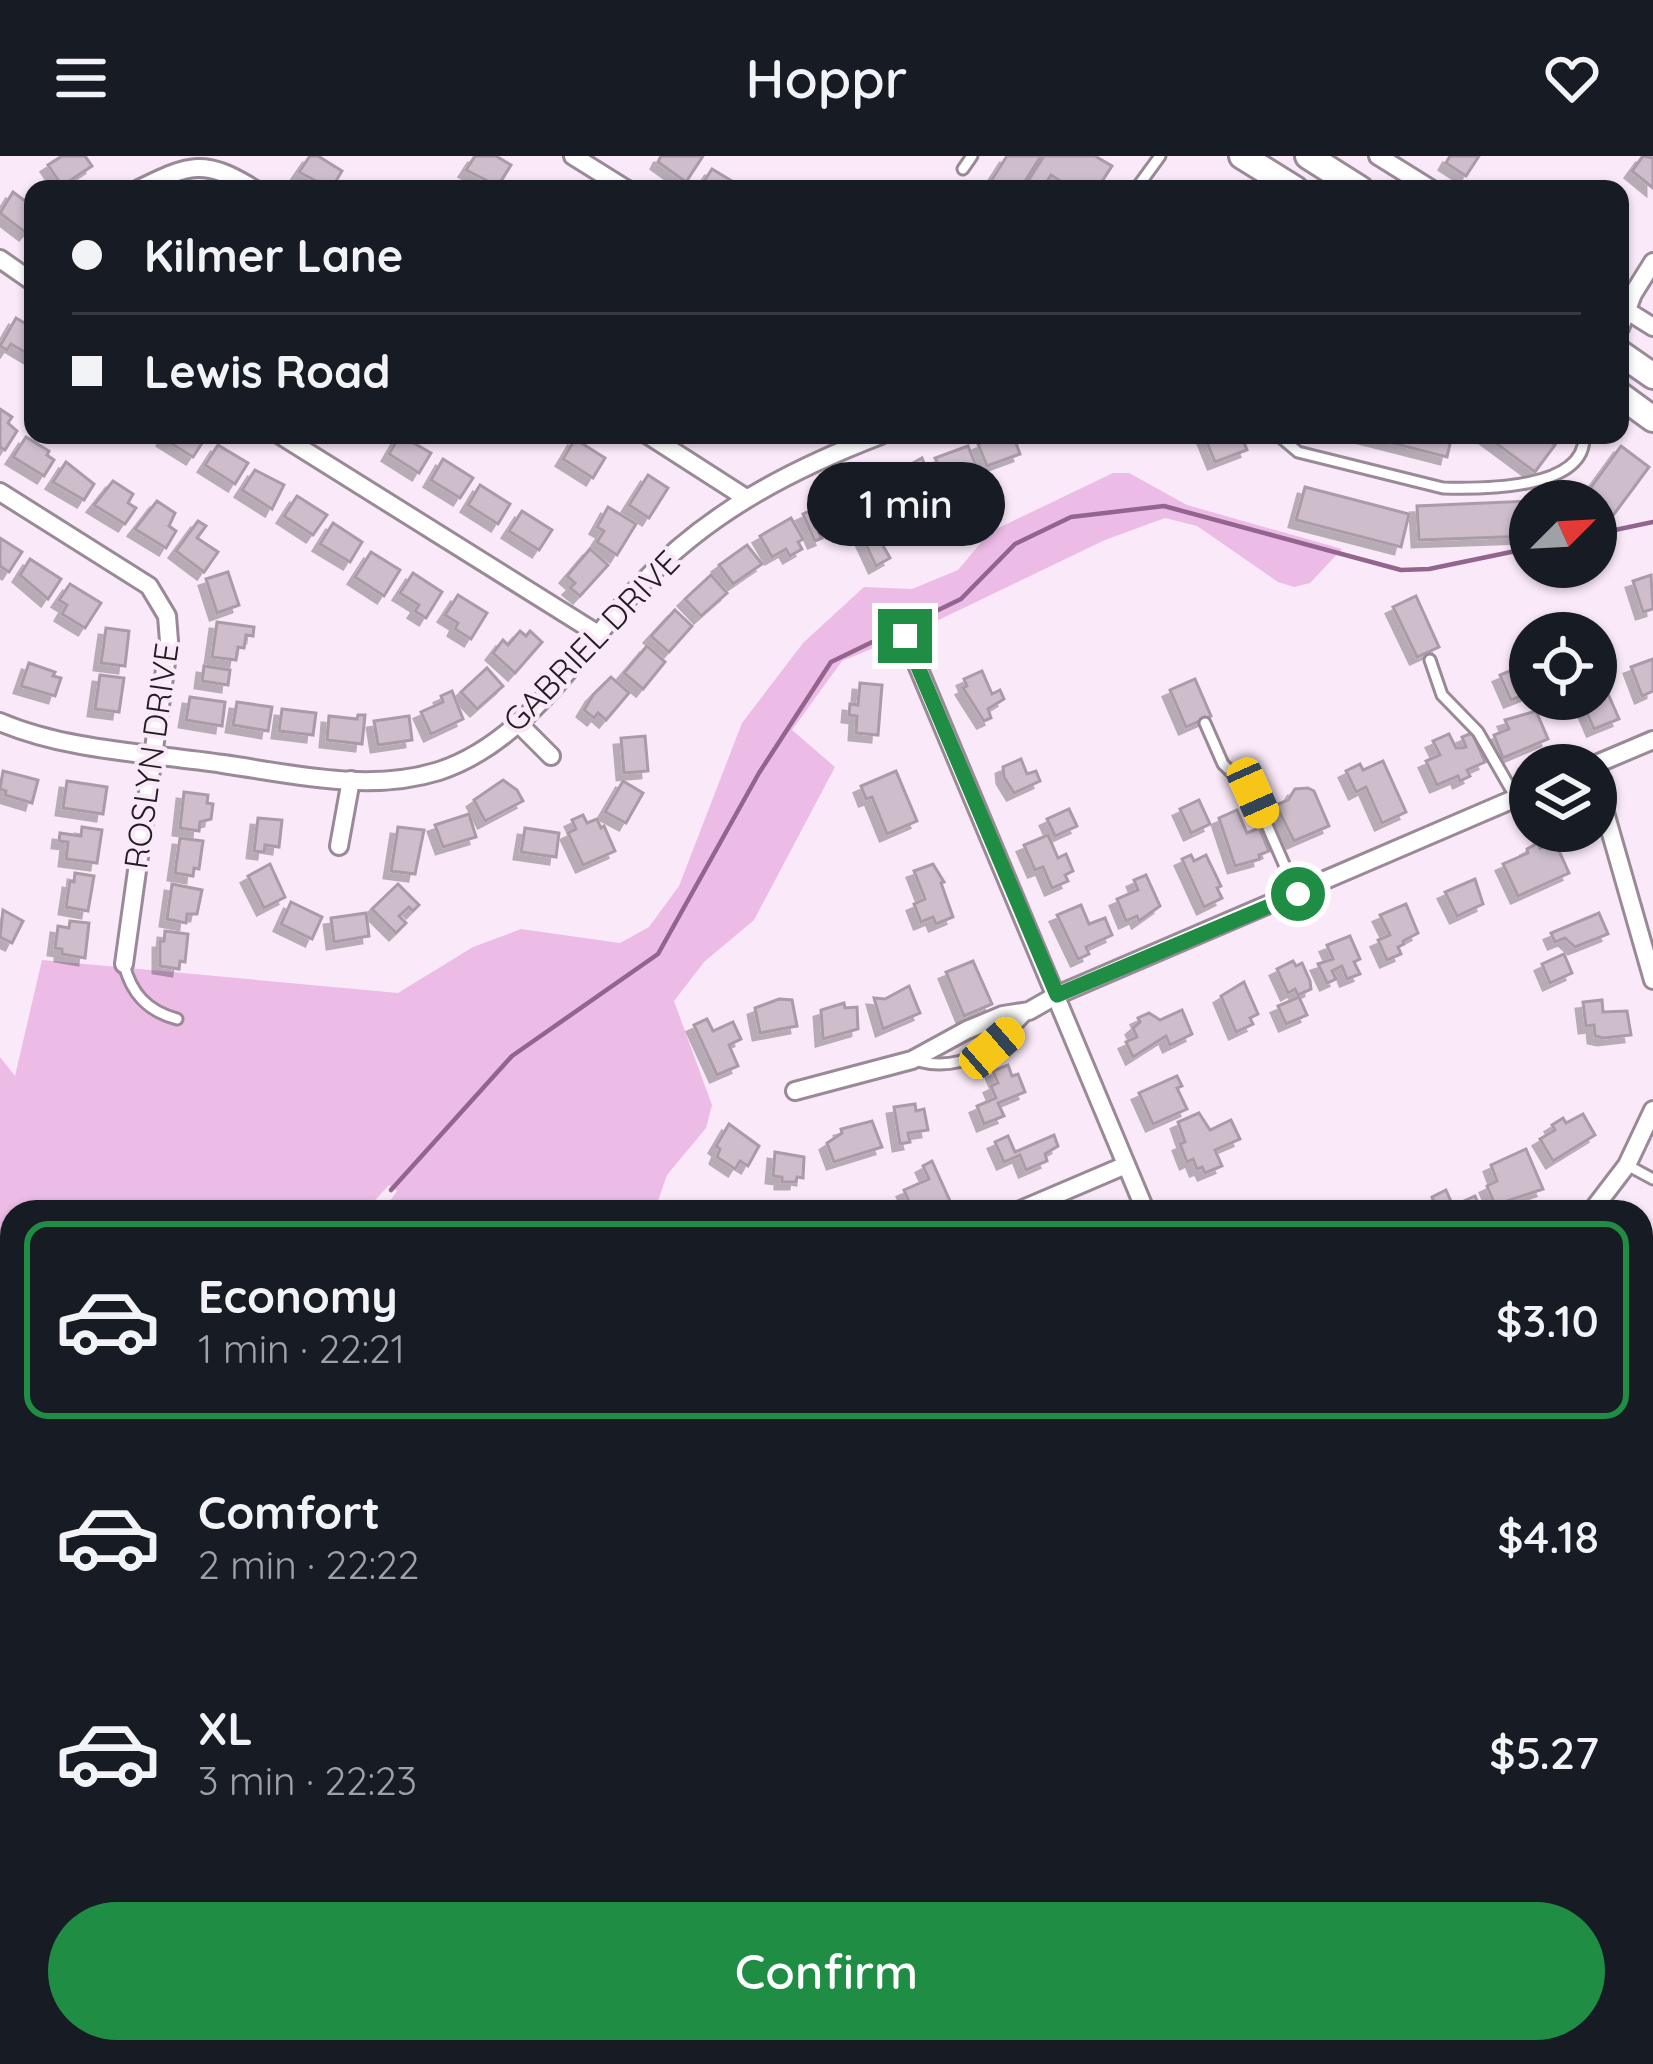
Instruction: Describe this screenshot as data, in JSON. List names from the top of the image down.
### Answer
{
  "streets": {
    "street": ["GABRIEL DRIVE", "ROSLYN DRIVE"]
  },
  "crossings": [
    ["GABRIEL DRIVE", "ROSLYN DRIVE"]
  ],
  "north": "top right",
  "page": {
    "header": "Hoppr",
    "banner": ["Kilmer Lane", "Lewis Road"],
    "bubble": "1 min",
    "list": [
      {
        "name": "Economy",
        "note": "1 min · 22:21",
        "value": "$3.10"
      },
      {
        "name": "Comfort",
        "note": "2 min · 22:22",
        "value": "$4.18"
      },
      {
        "name": "XL",
        "note": "3 min · 22:23",
        "value": "$5.27"
      }
    ],
    "buttons": "Confirm"
  }
}
